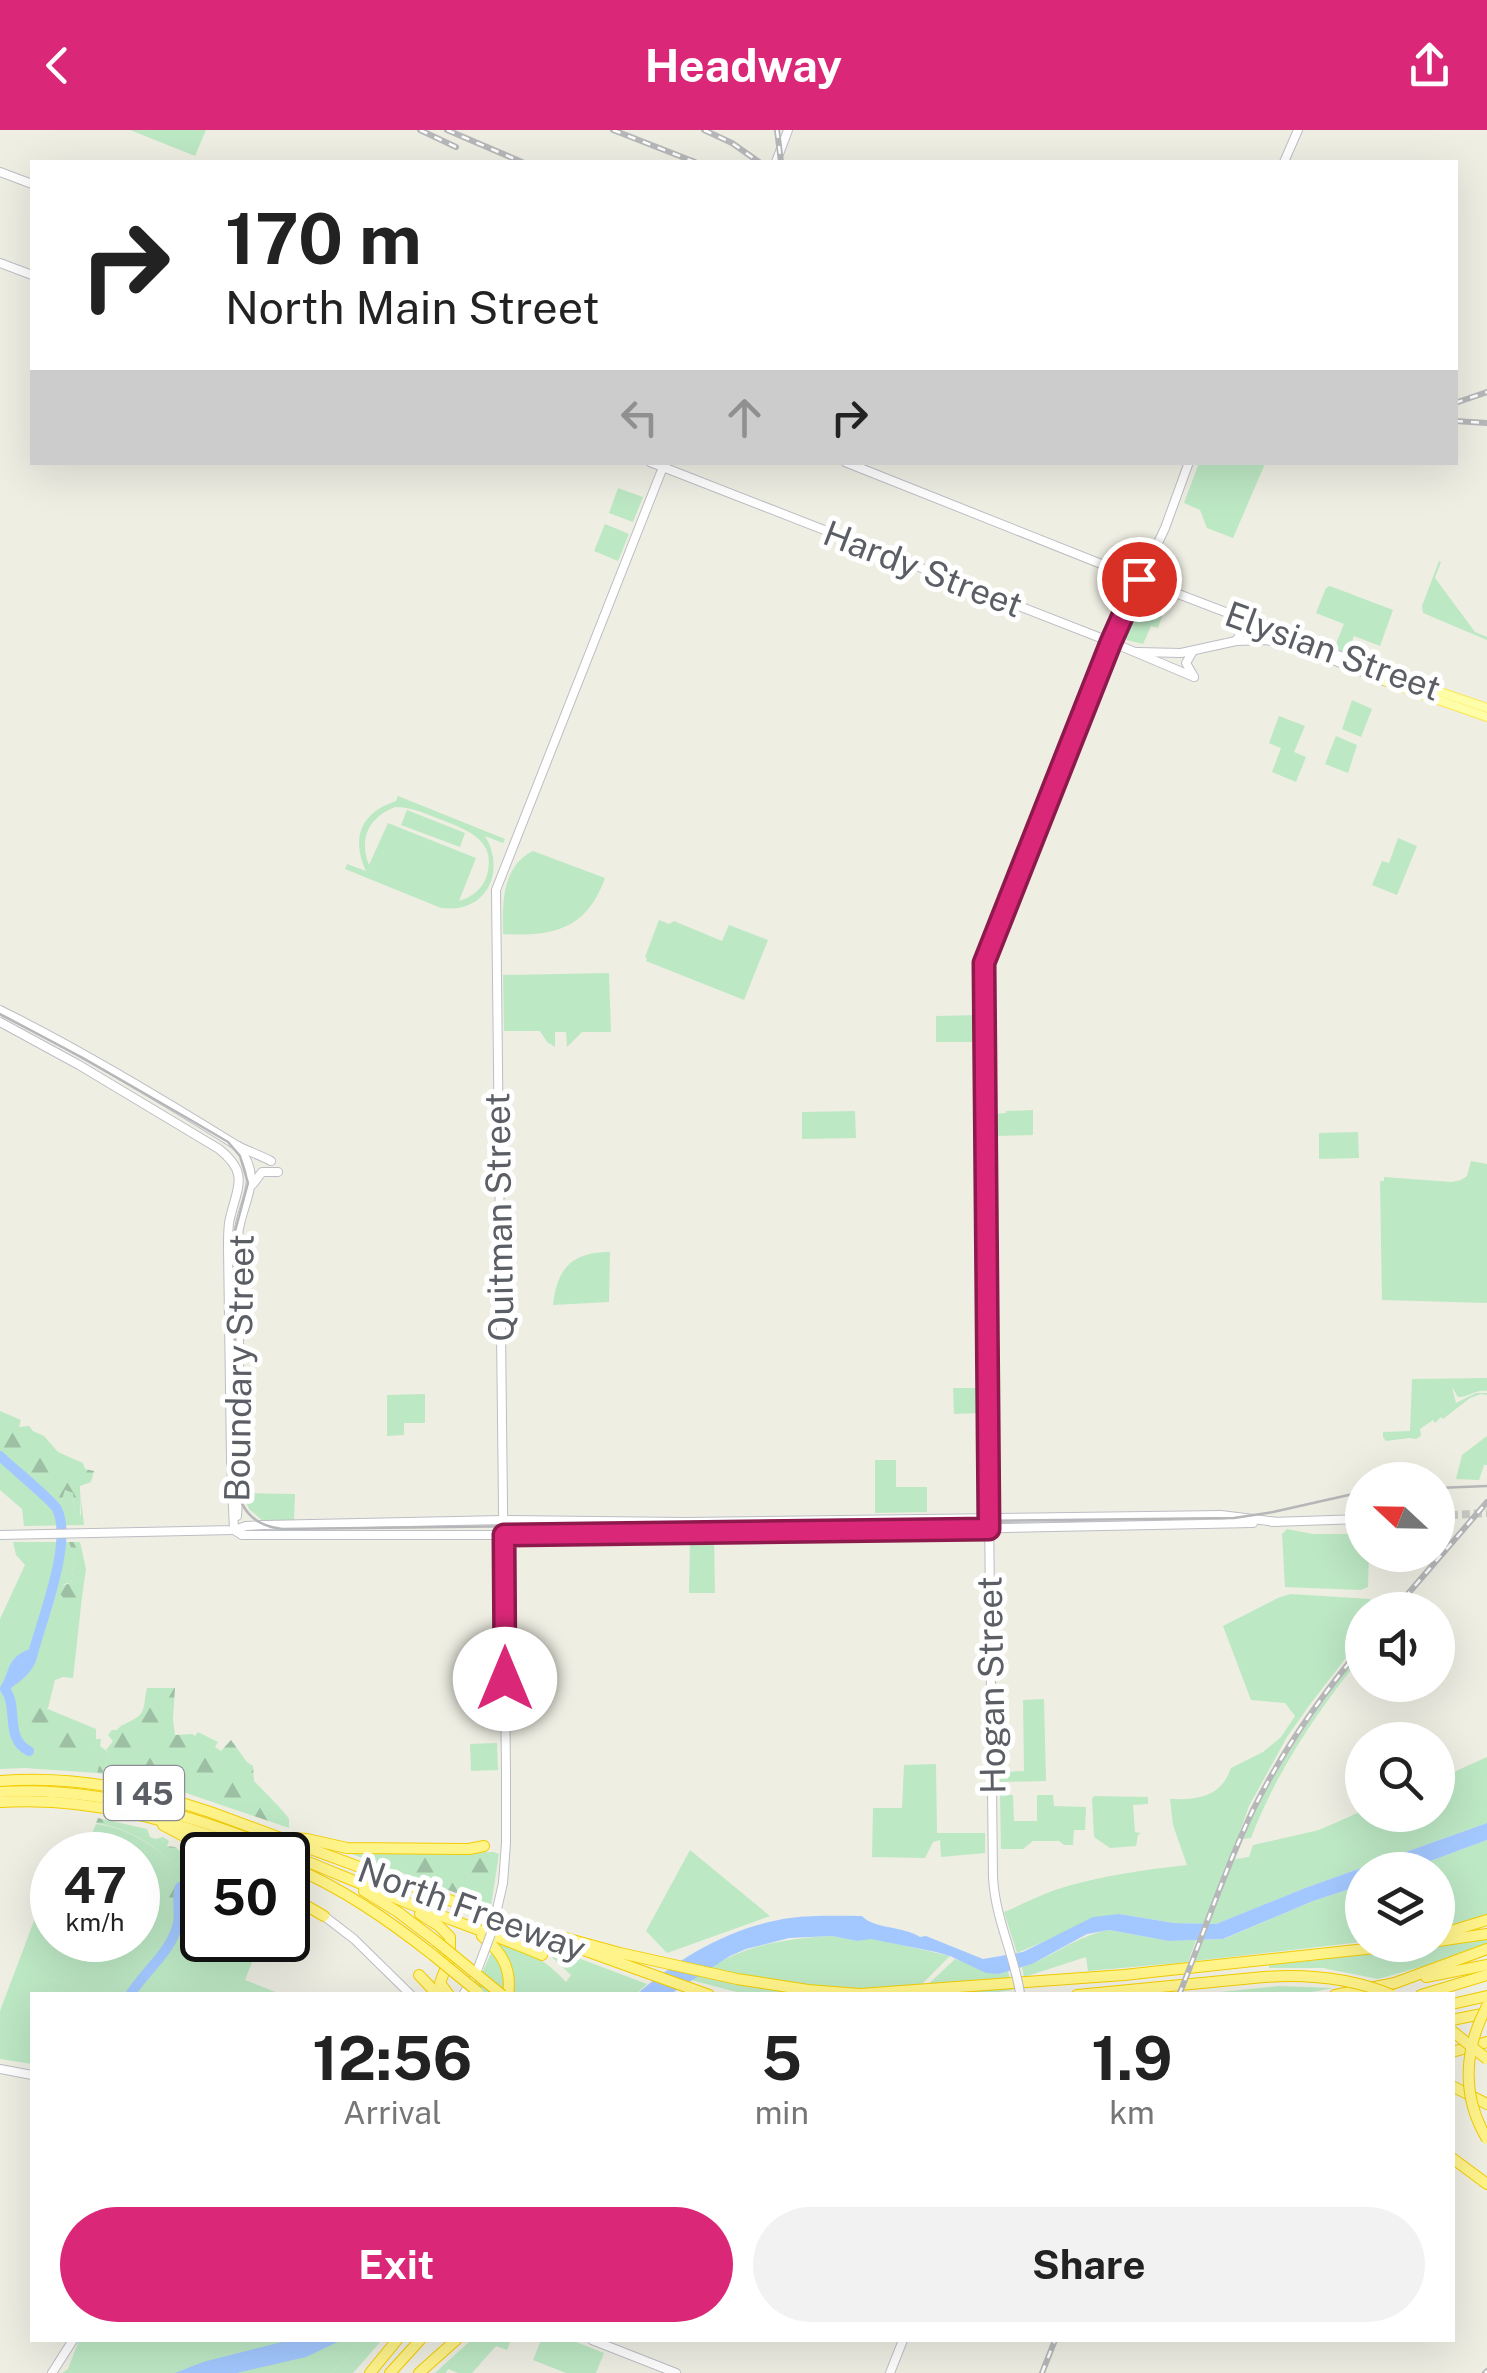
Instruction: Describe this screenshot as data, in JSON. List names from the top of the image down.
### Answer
{
  "streets": {
    "highway": ["I 45", "North Freeway"],
    "main road": [
      "Hardy Street",
      "Elysian Street",
      "Quitman Street",
      "Boundary Street",
      "Hogan Street"
    ]
  },
  "crossings": [
    ["Hardy Street", "Elysian Street"],
    ["Hardy Street", "Quitman Street"],
    ["Hardy Street", "Hogan Street"],
    ["Elysian Street", "Hogan Street"]
  ],
  "north": "left",
  "page": {
    "header": "Headway",
    "turn": ["170 m", "North Main Street"],
    "speed": "47 km/h",
    "limit": "50",
    "eta": [
      "12:56",
      "Arrival",
      "5",
      "min",
      "1.9",
      "km"
    ],
    "buttons": ["Exit", "Share"]
  }
}
